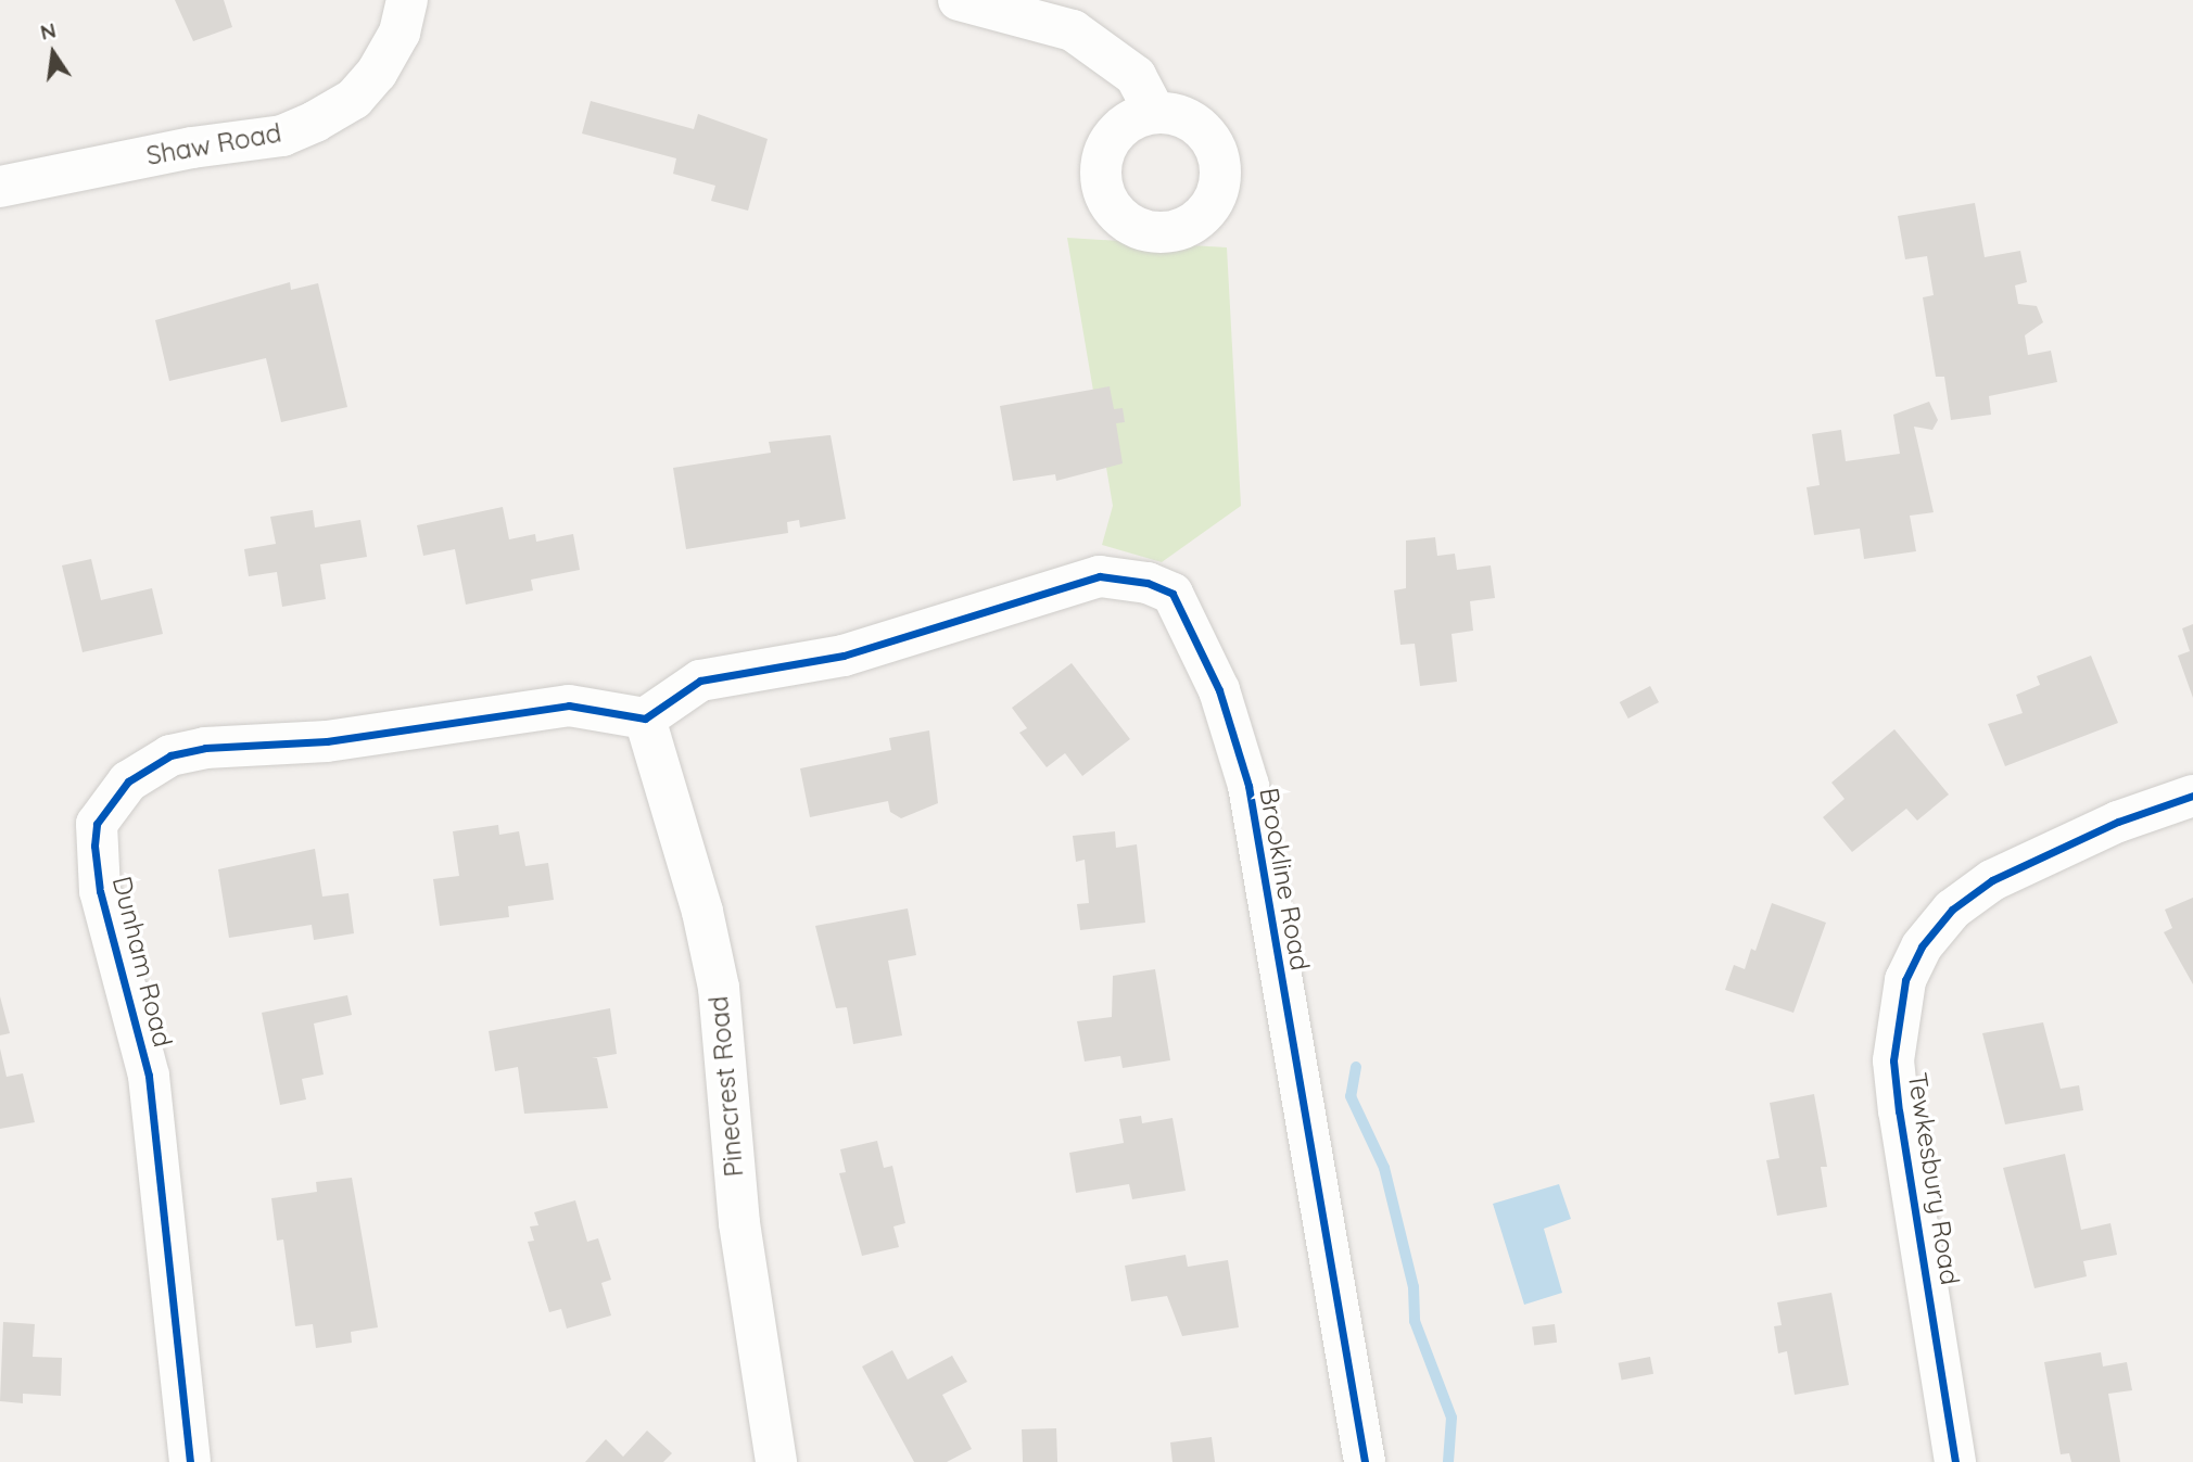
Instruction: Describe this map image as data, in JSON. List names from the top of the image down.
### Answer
{
  "streets": {
    "street": [
      "Shaw Road",
      "Brookline Road",
      "Dunham Road",
      "Pinecrest Road",
      "Tewkesbury Road"
    ]
  },
  "crossings": [
    ["Brookline Road", "Dunham Road"],
    ["Brookline Road", "Pinecrest Road"],
    ["Dunham Road", "Pinecrest Road"]
  ],
  "north": "top"
}
